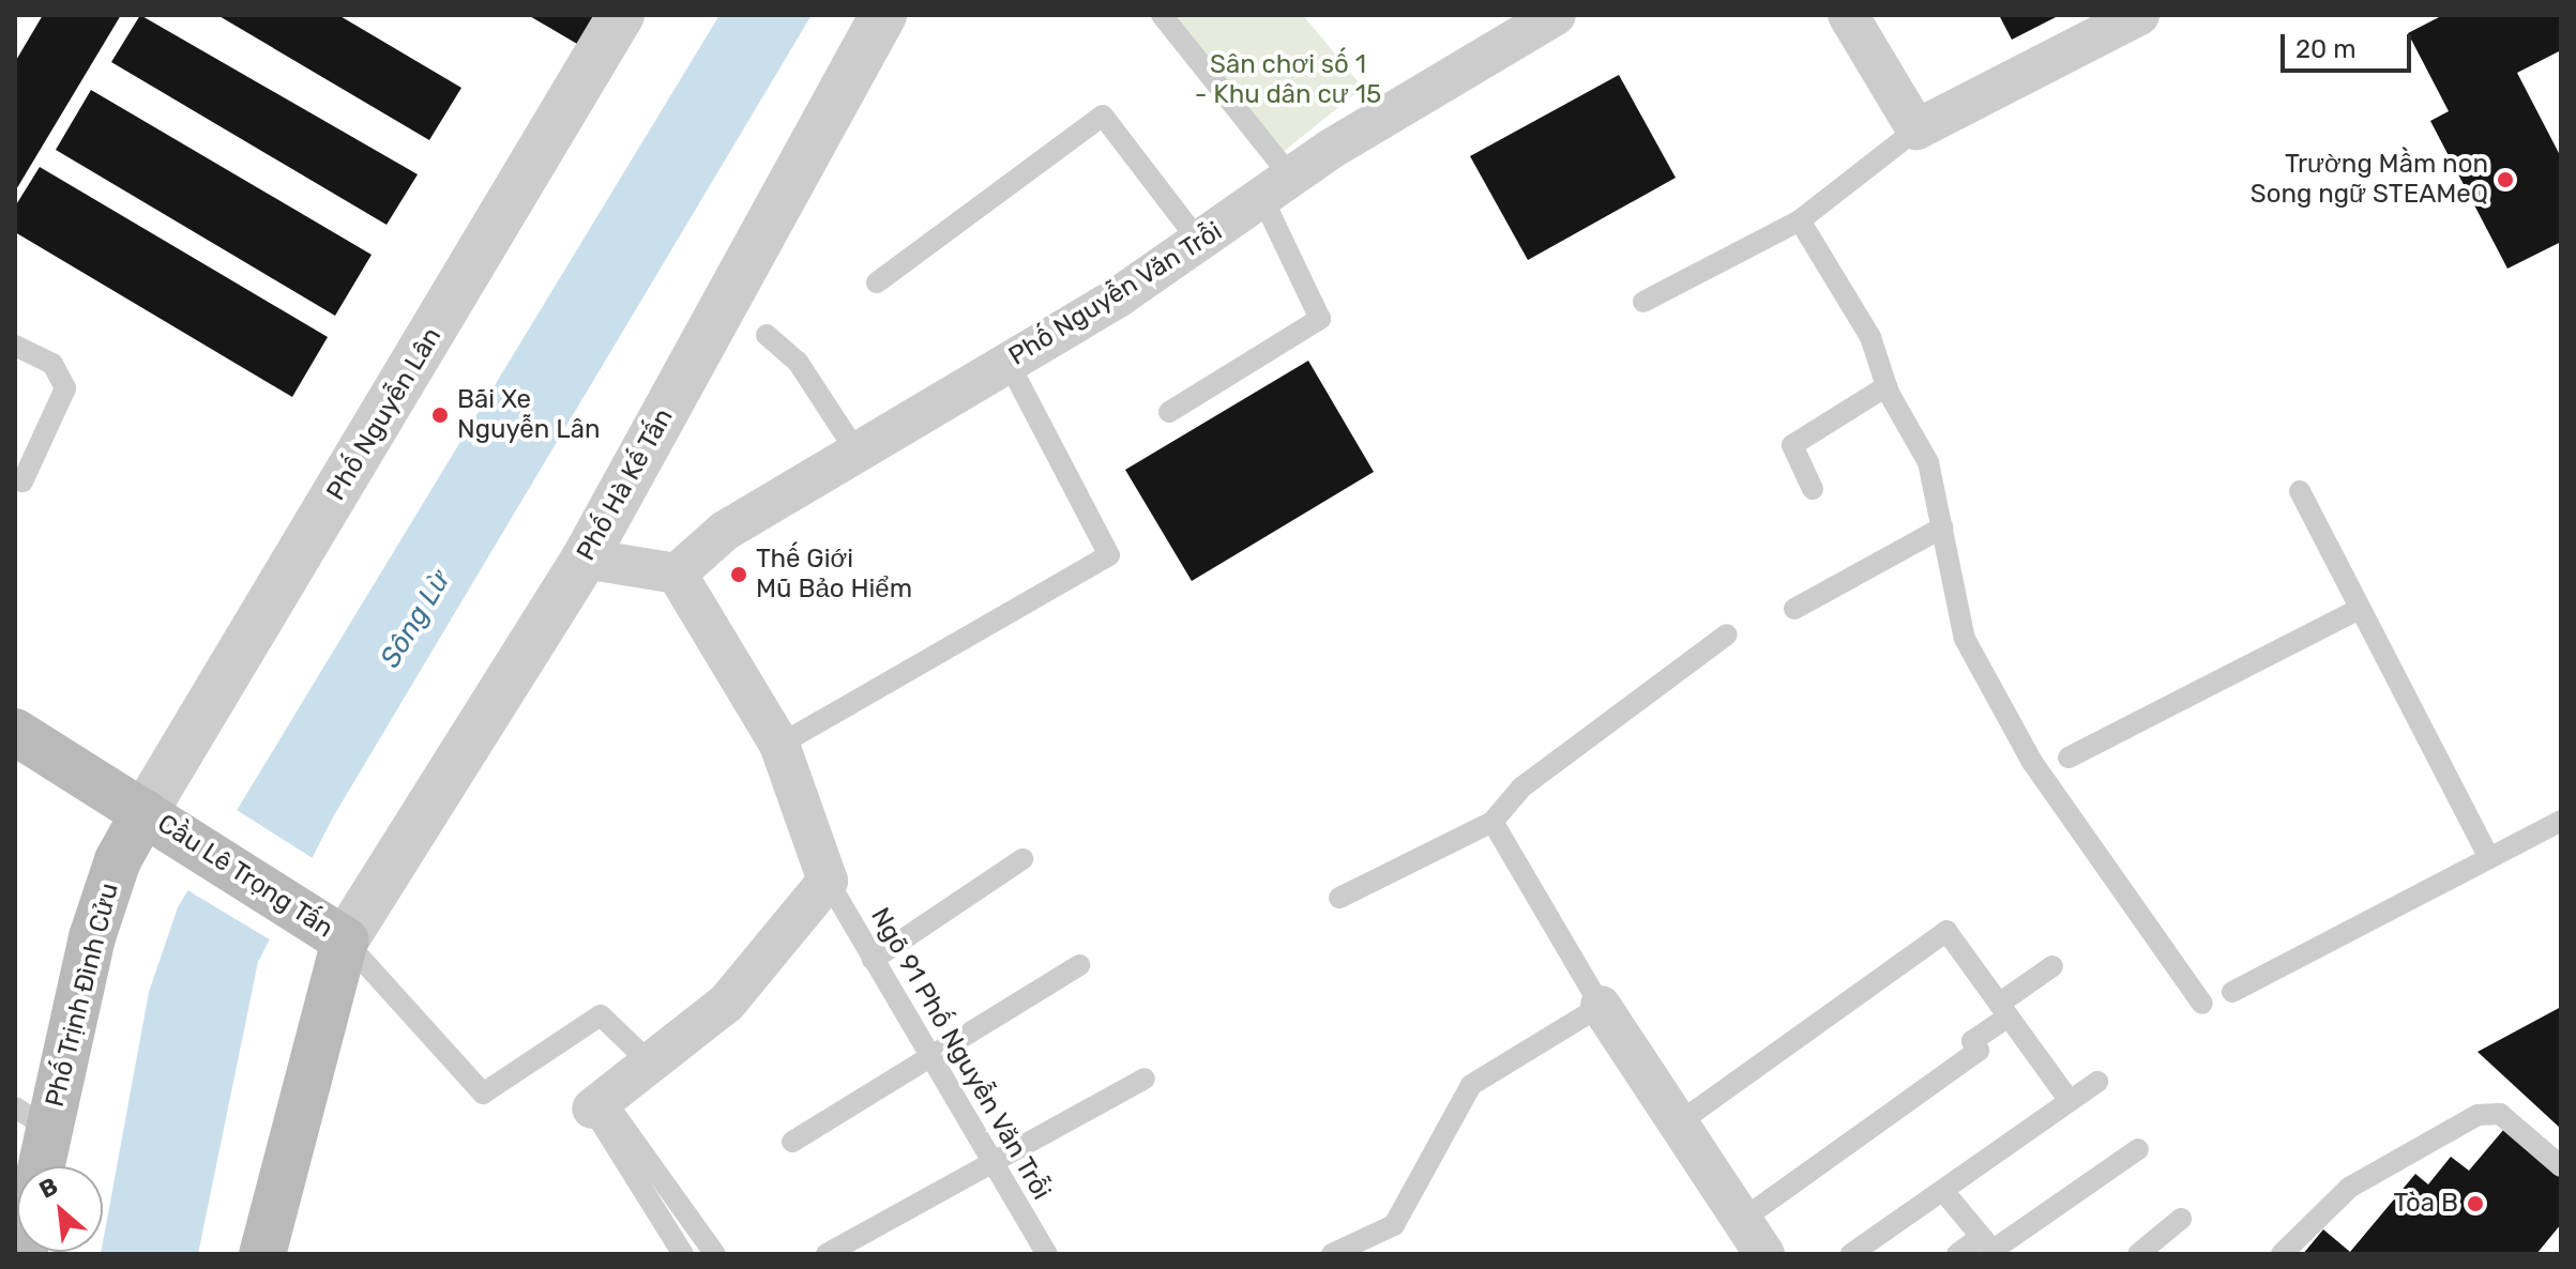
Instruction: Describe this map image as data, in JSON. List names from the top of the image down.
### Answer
{
  "streets": {
    "main road": ["Cầu Lê Trọng Tấn", "Phố Trịnh Đình Cửu"],
    "street": ["Phố Nguyễn Văn Trỗi", "Phố Nguyễn Lân", "Phố Hà Kế Tấn"],
    "lane": ["Ngõ 91 Phố Nguyễn Văn Trỗi"]
  },
  "crossings": [
    ["Phố Nguyễn Lân", "Cầu Lê Trọng Tấn"],
    ["Phố Nguyễn Lân", "Phố Trịnh Đình Cửu"],
    ["Phố Hà Kế Tấn", "Cầu Lê Trọng Tấn"],
    ["Cầu Lê Trọng Tấn", "Phố Trịnh Đình Cửu"]
  ],
  "water": ["Sông Lừ"],
  "parks": ["Sân chơi số 1 - Khu dân cư 15"],
  "places": [
    "Trường Mầm non Song ngữ STEAMeQ",
    "Bãi Xe Nguyễn Lân",
    "Thế Giới Mũ Bảo Hiểm",
    "Tòa B"
  ],
  "scale_bar": "20 m",
  "north": "top left"
}
